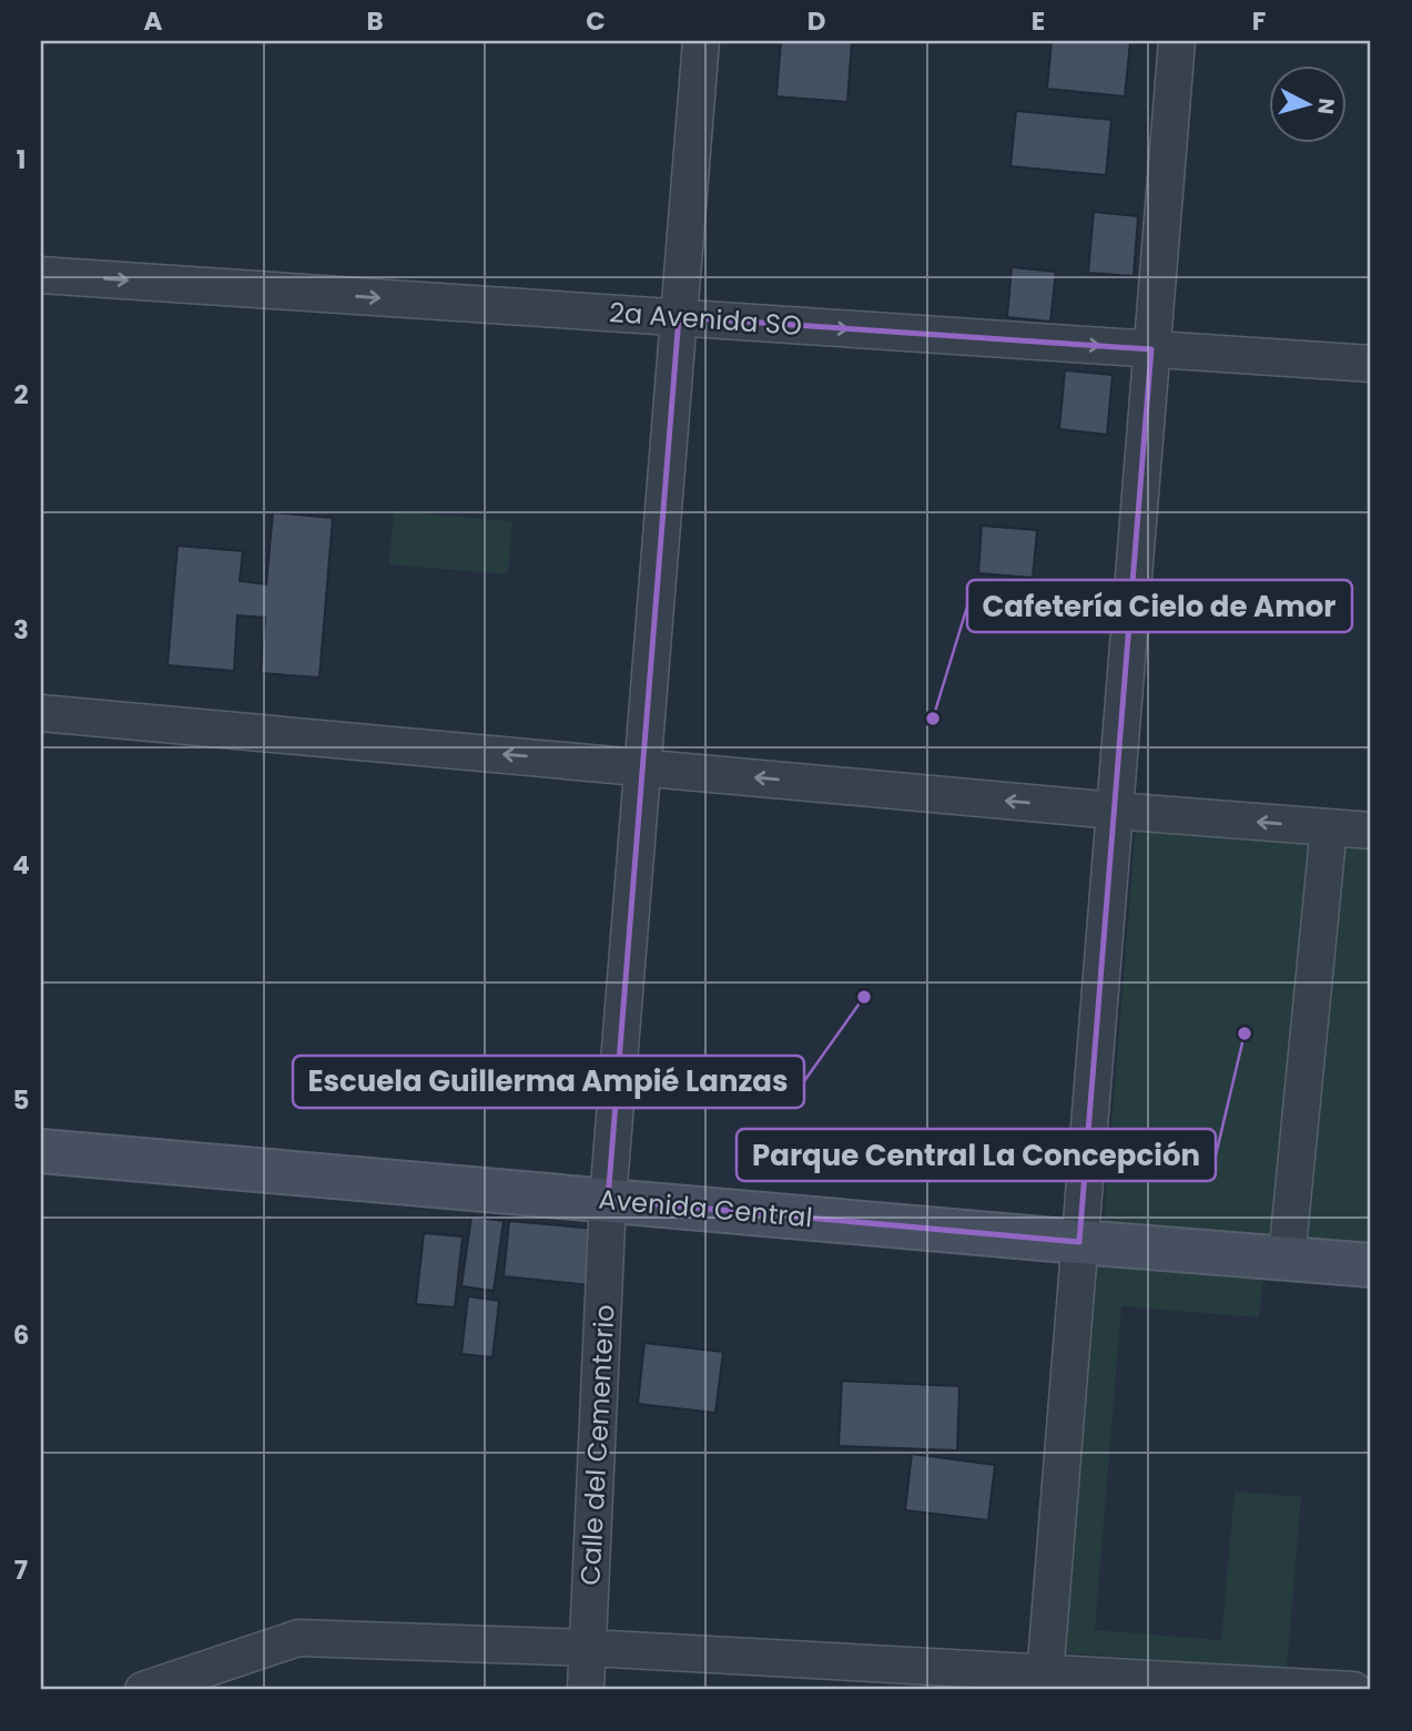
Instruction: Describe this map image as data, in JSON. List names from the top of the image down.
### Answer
{
  "streets": {
    "main road": ["Avenida Central"],
    "street": ["2a Avenida SO", "Calle del Cementerio"]
  },
  "crossings": [
    ["2a Avenida SO", "Calle del Cementerio"],
    ["Avenida Central", "Calle del Cementerio"]
  ],
  "one_way": ["2a Avenida SO"],
  "places": ["Cafetería Cielo de Amor", "Escuela Guillerma Ampié Lanzas", "Parque Central La Concepción"],
  "north": "right",
  "grid": {
    "columns": [
      "A",
      "B",
      "C",
      "D",
      "E",
      "F"
    ],
    "rows": [
      "1",
      "2",
      "3",
      "4",
      "5",
      "6",
      "7"
    ]
  }
}
